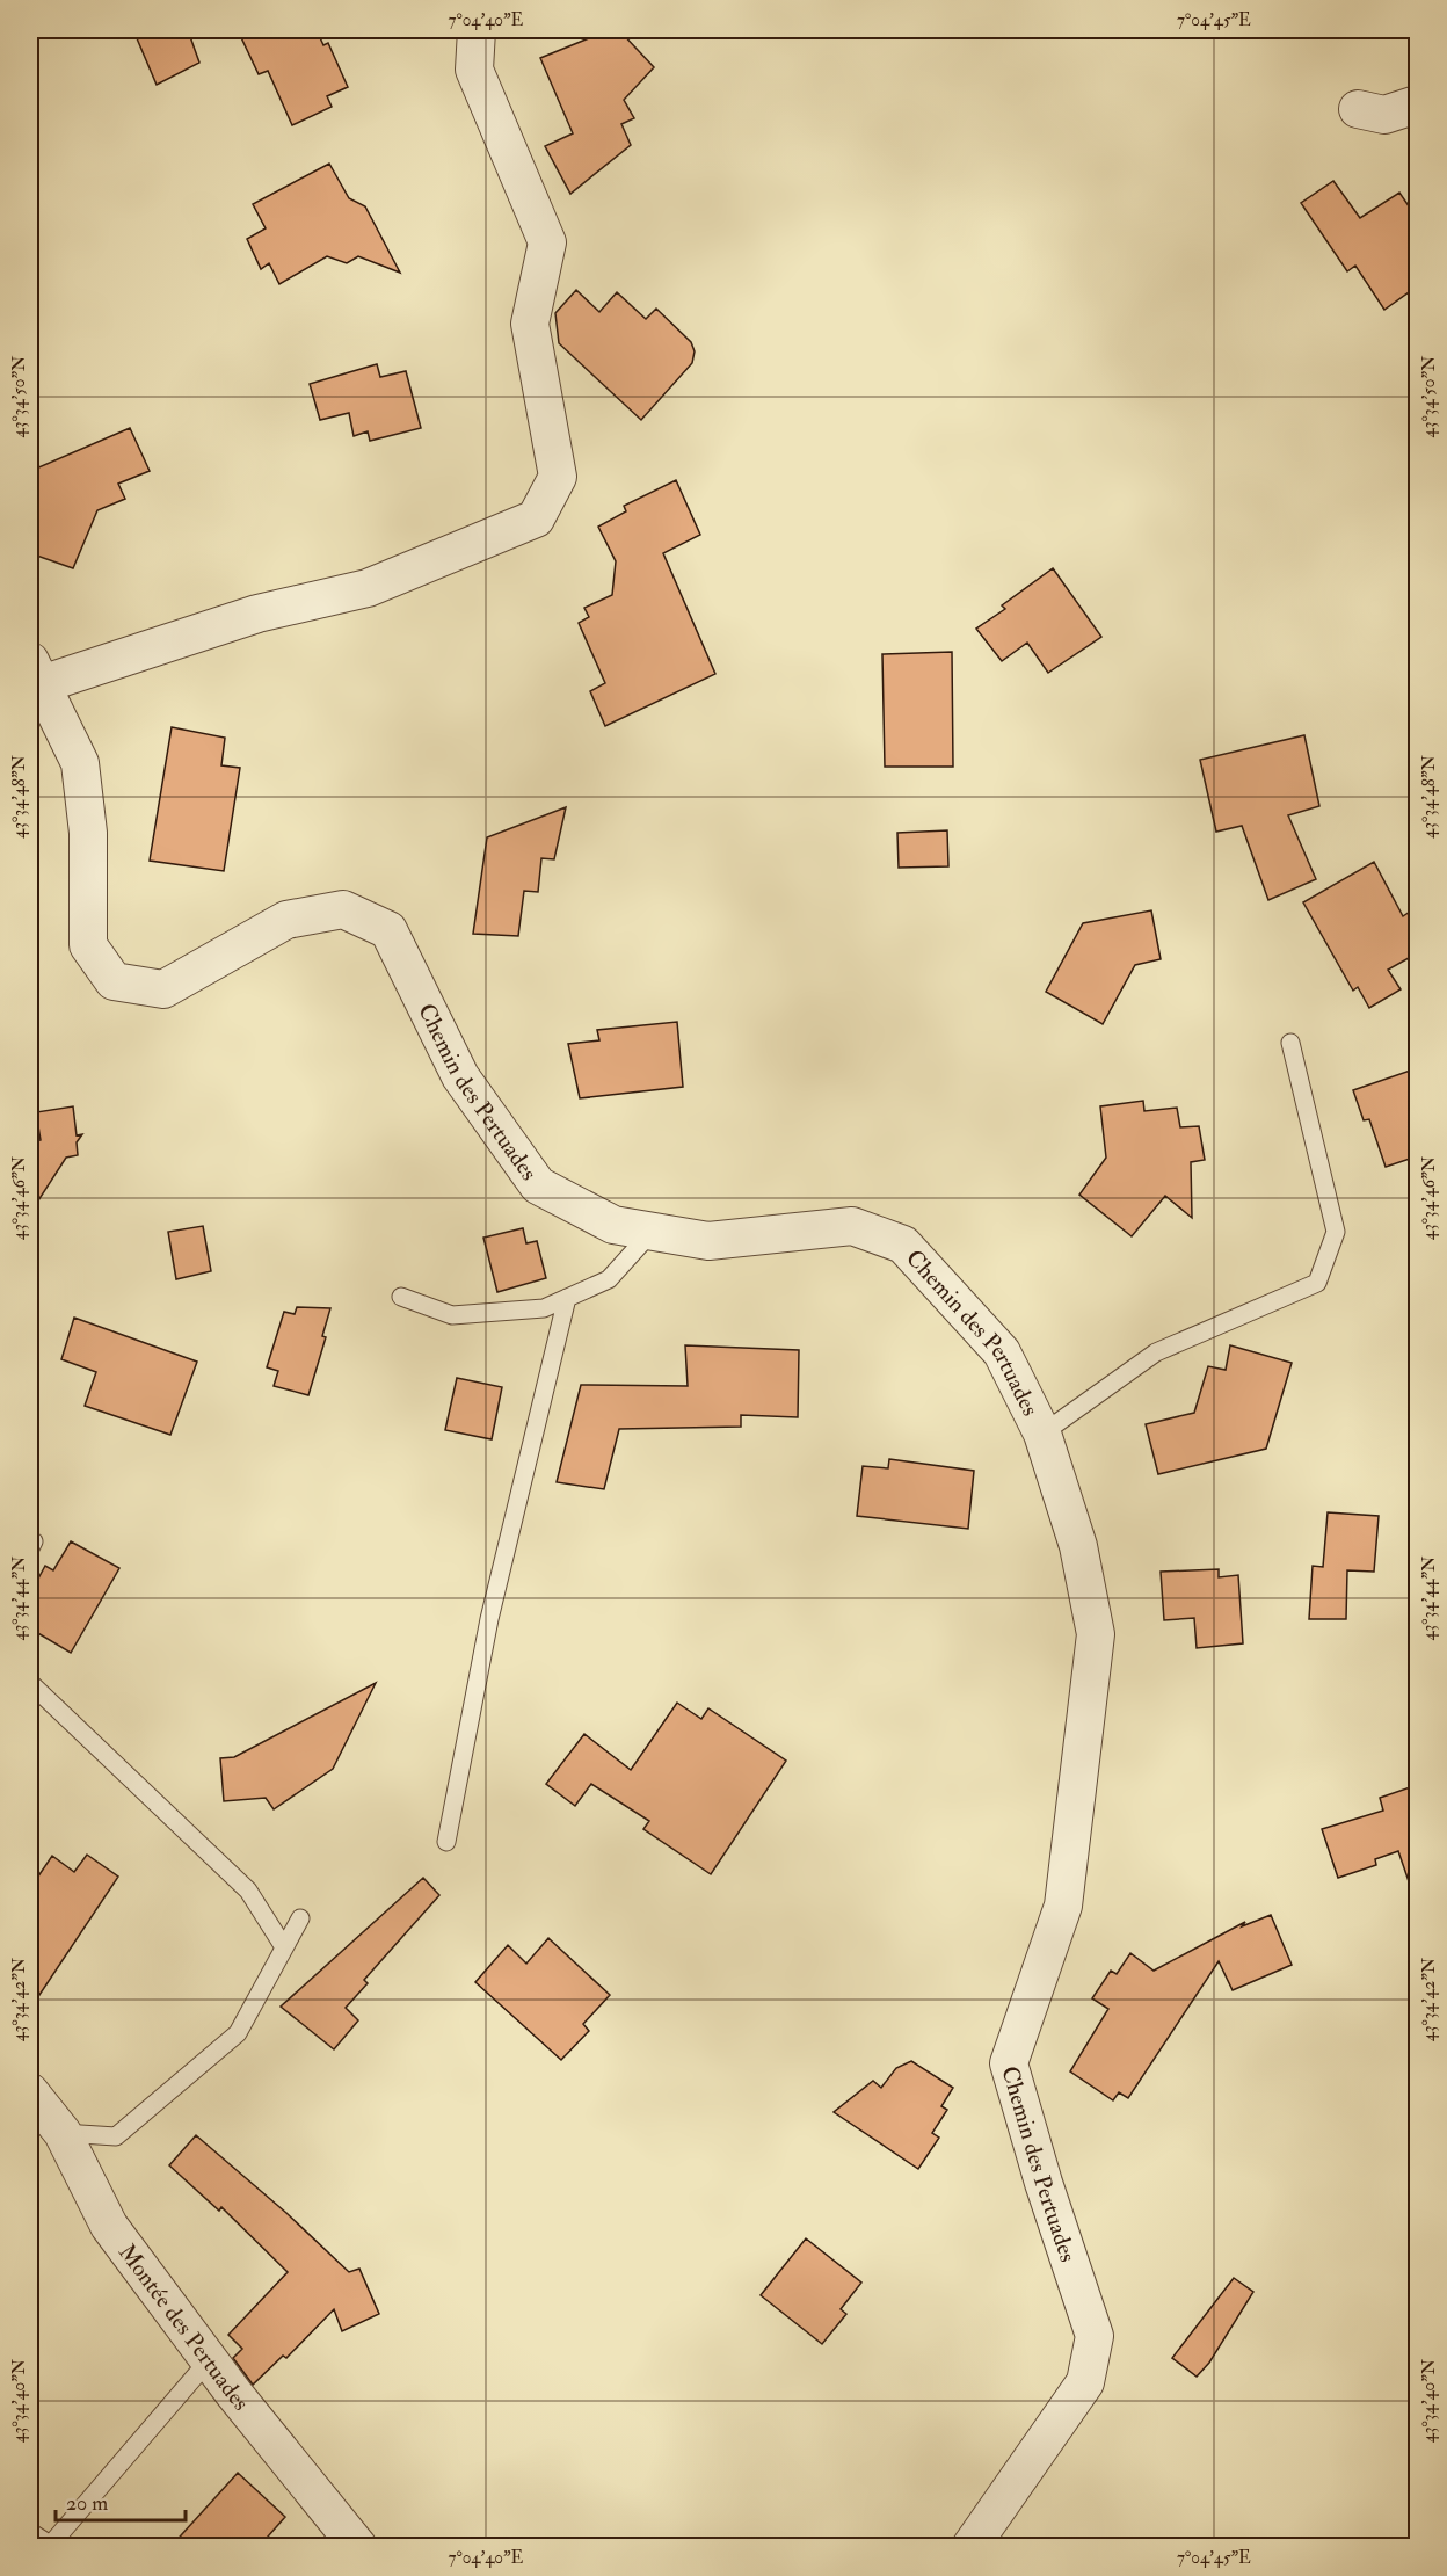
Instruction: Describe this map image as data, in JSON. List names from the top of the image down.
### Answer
{
  "streets": {
    "street": ["Chemin des Pertuades", "Montée des Pertuades"]
  },
  "scale_bar": "20 m",
  "coordinates": [
    "7°04'40\"E",
    "7°04'45\"E",
    "43°34'50\"N",
    "43°34'48\"N",
    "43°34'46\"N",
    "43°34'44\"N",
    "43°34'42\"N",
    "43°34'40\"N"
  ]
}
